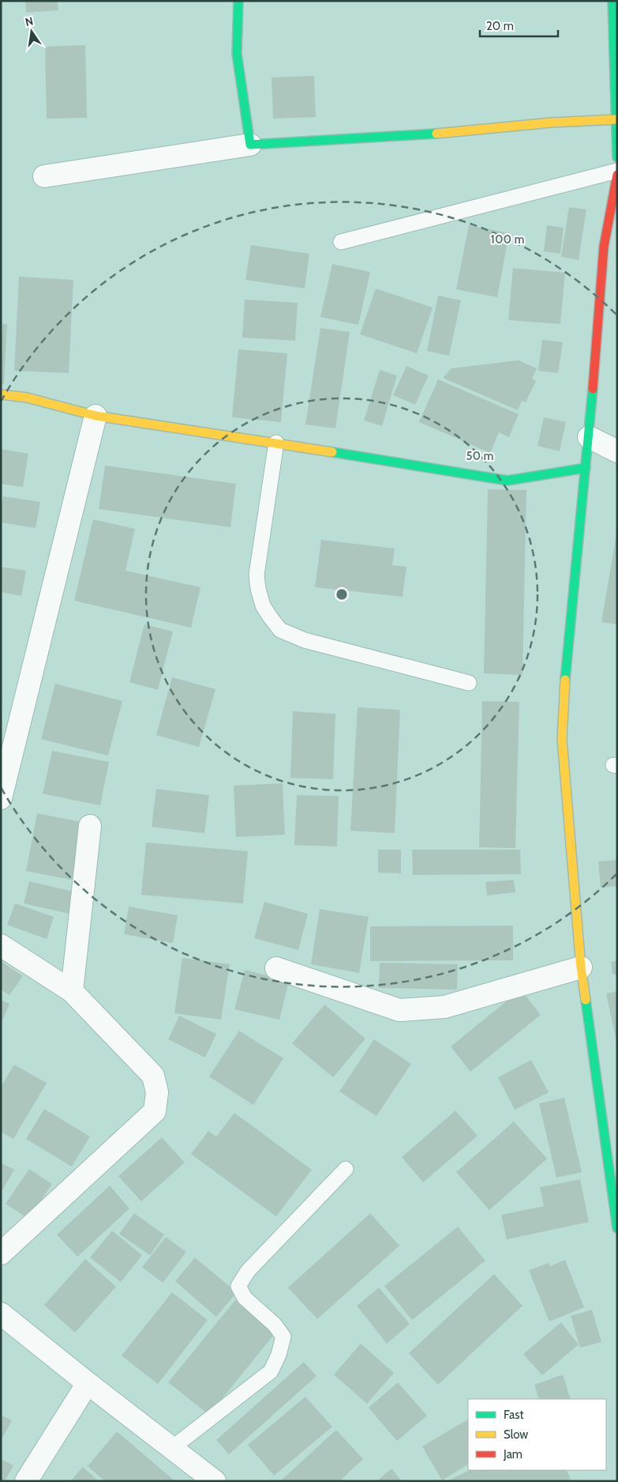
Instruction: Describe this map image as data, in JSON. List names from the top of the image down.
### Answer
{
  "legend": ["Fast", "Slow", "Jam"],
  "scale_bar": "20 m",
  "north": "top",
  "rings": ["100 m", "50 m"]
}
